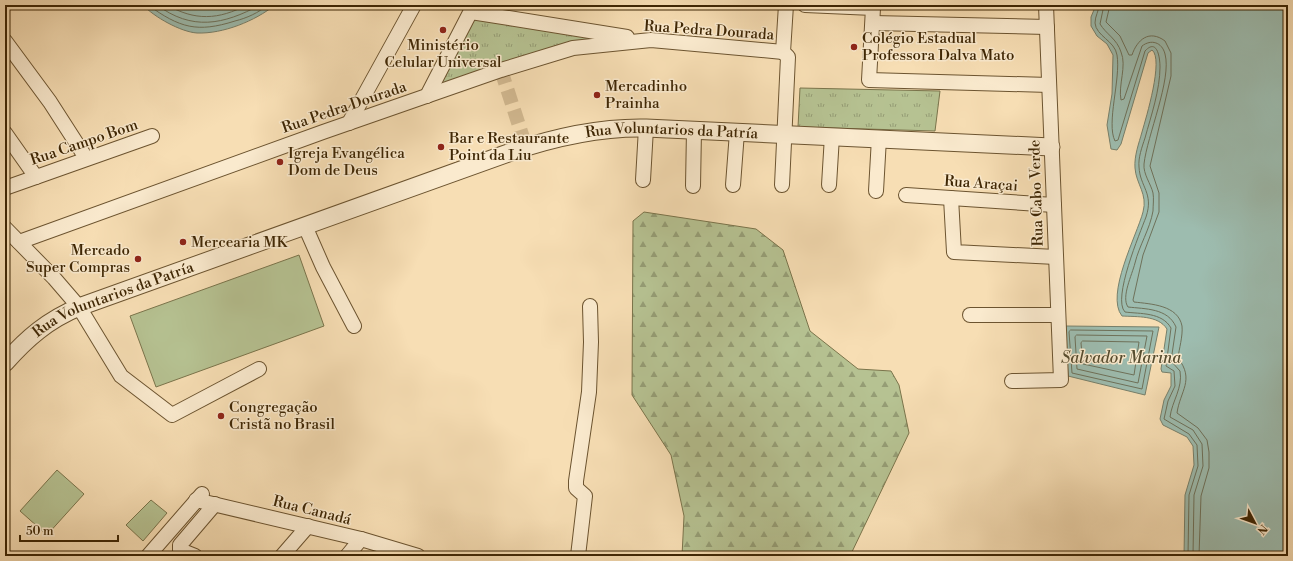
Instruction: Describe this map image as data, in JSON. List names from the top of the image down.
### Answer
{
  "streets": {
    "street": [
      "Rua Pedra Dourada",
      "Rua Voluntarios da Patría",
      "Rua Campo Bom",
      "Rua Araçai",
      "Rua Cabo Verde",
      "Rua Canadá"
    ]
  },
  "crossings": [
    ["Rua Voluntarios da Patría", "Rua Cabo Verde"],
    ["Rua Araçai", "Rua Cabo Verde"]
  ],
  "water": ["Salvador Marina"],
  "places": [
    "Ministério Celular Universal",
    "Colégio Estadual Professora Dalva Mato",
    "Mercadinho Prainha",
    "Bar e Restaurante Point da Liu",
    "Igreja Evangélica Dom de Deus",
    "Mercearia MK",
    "Mercado Super Compras",
    "Congregação Cristã no Brasil"
  ],
  "scale_bar": "50 m",
  "north": "bottom right"
}
